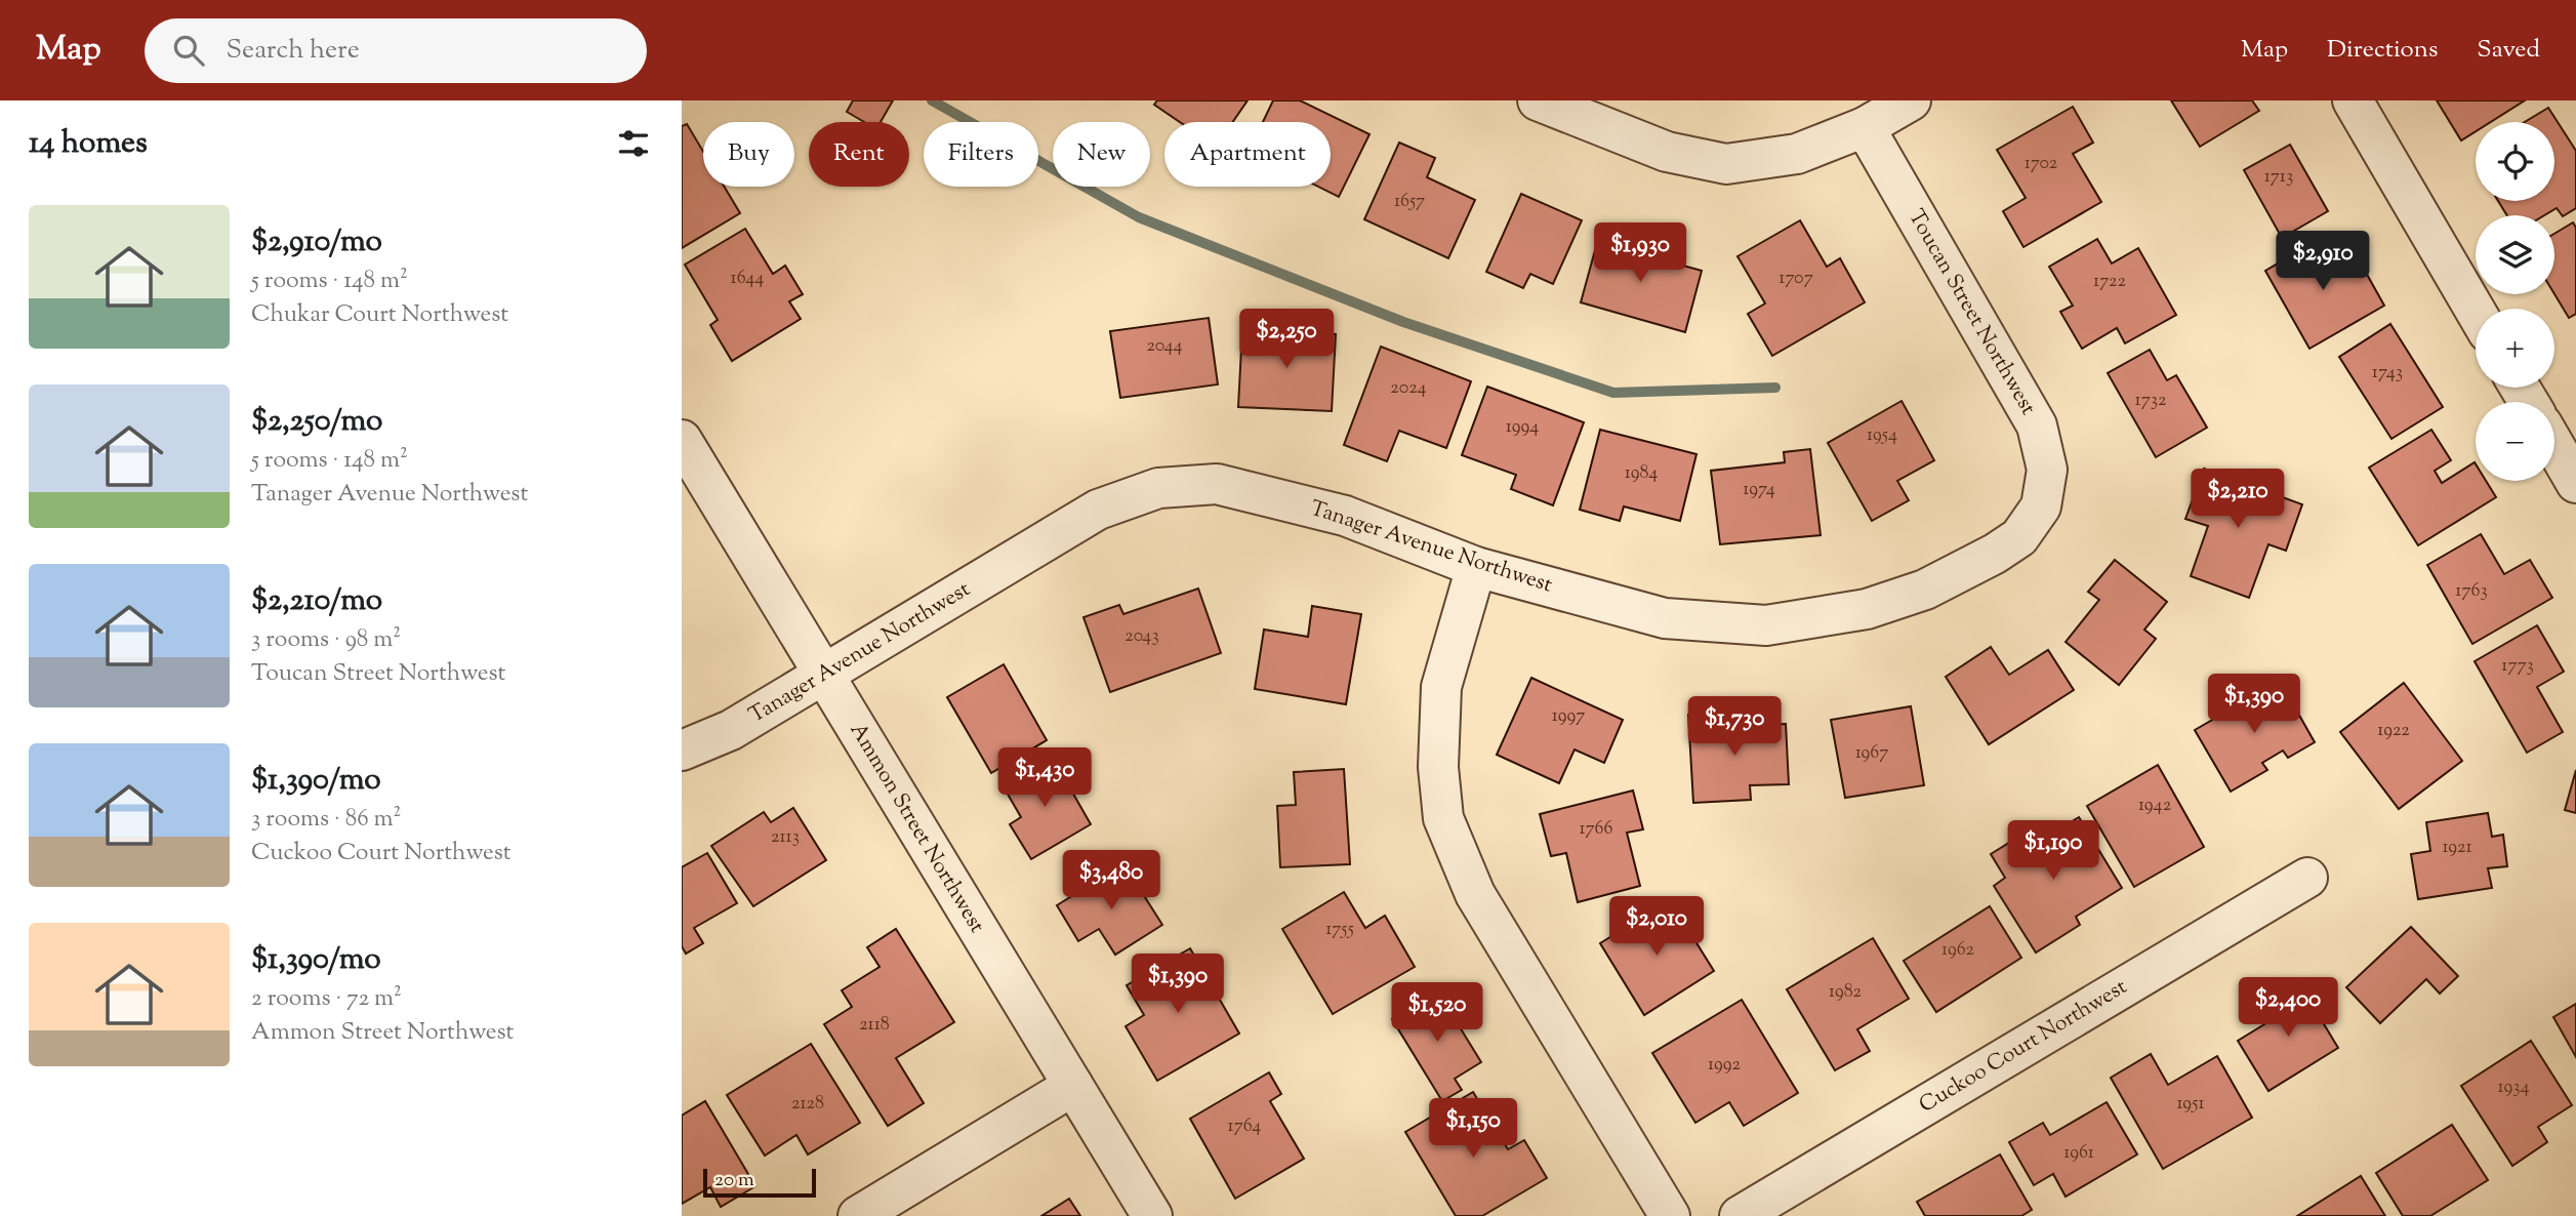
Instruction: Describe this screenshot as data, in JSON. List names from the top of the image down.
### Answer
{
  "streets": {
    "street": [
      "Toucan Street Northwest",
      "Tanager Avenue Northwest",
      "Ammon Street Northwest",
      "Cuckoo Court Northwest"
    ]
  },
  "crossings": [
    ["Toucan Street Northwest", "Tanager Avenue Northwest"],
    ["Tanager Avenue Northwest", "Ammon Street Northwest"]
  ],
  "house_numbers": [
    "1702",
    "1713",
    "1657",
    "1644",
    "1707",
    "1722",
    "2044",
    "1743",
    "2024",
    "1732",
    "1994",
    "1954",
    "1984",
    "1974",
    "1763",
    "2043",
    "1773",
    "1997",
    "1922",
    "1967",
    "1942",
    "1766",
    "2113",
    "1921",
    "1755",
    "1962",
    "1982",
    "2118",
    "1992",
    "1934",
    "2128",
    "1951",
    "1764",
    "1961"
  ],
  "scale_bar": "20 m",
  "page": {
    "header": "Map",
    "search": "Search here",
    "nav": ["Map", "Directions", "Saved"],
    "heading": "14 homes",
    "map_buttons": ["+", "−"],
    "chip": [
      "Buy",
      "Rent",
      "Filters",
      "New",
      "Apartment"
    ],
    "list": [
      {
        "name": "$2,910/mo",
        "note": "5 rooms · 148 m² · Chukar Court Northwest"
      },
      {
        "name": "$2,250/mo",
        "note": "5 rooms · 148 m² · Tanager Avenue Northwest"
      },
      {
        "name": "$2,210/mo",
        "note": "3 rooms · 98 m² · Toucan Street Northwest"
      },
      {
        "name": "$1,390/mo",
        "note": "3 rooms · 86 m² · Cuckoo Court Northwest"
      },
      {
        "name": "$1,390/mo",
        "note": "2 rooms · 72 m² · Ammon Street Northwest"
      }
    ],
    "price": [
      "$1,930",
      "$2,910",
      "$2,250",
      "$2,210",
      "$1,390",
      "$1,730",
      "$1,430",
      "$1,190",
      "$3,480",
      "$2,010",
      "$1,390",
      "$2,400",
      "$1,520",
      "$1,150"
    ],
    "scale": "20 m"
  }
}
